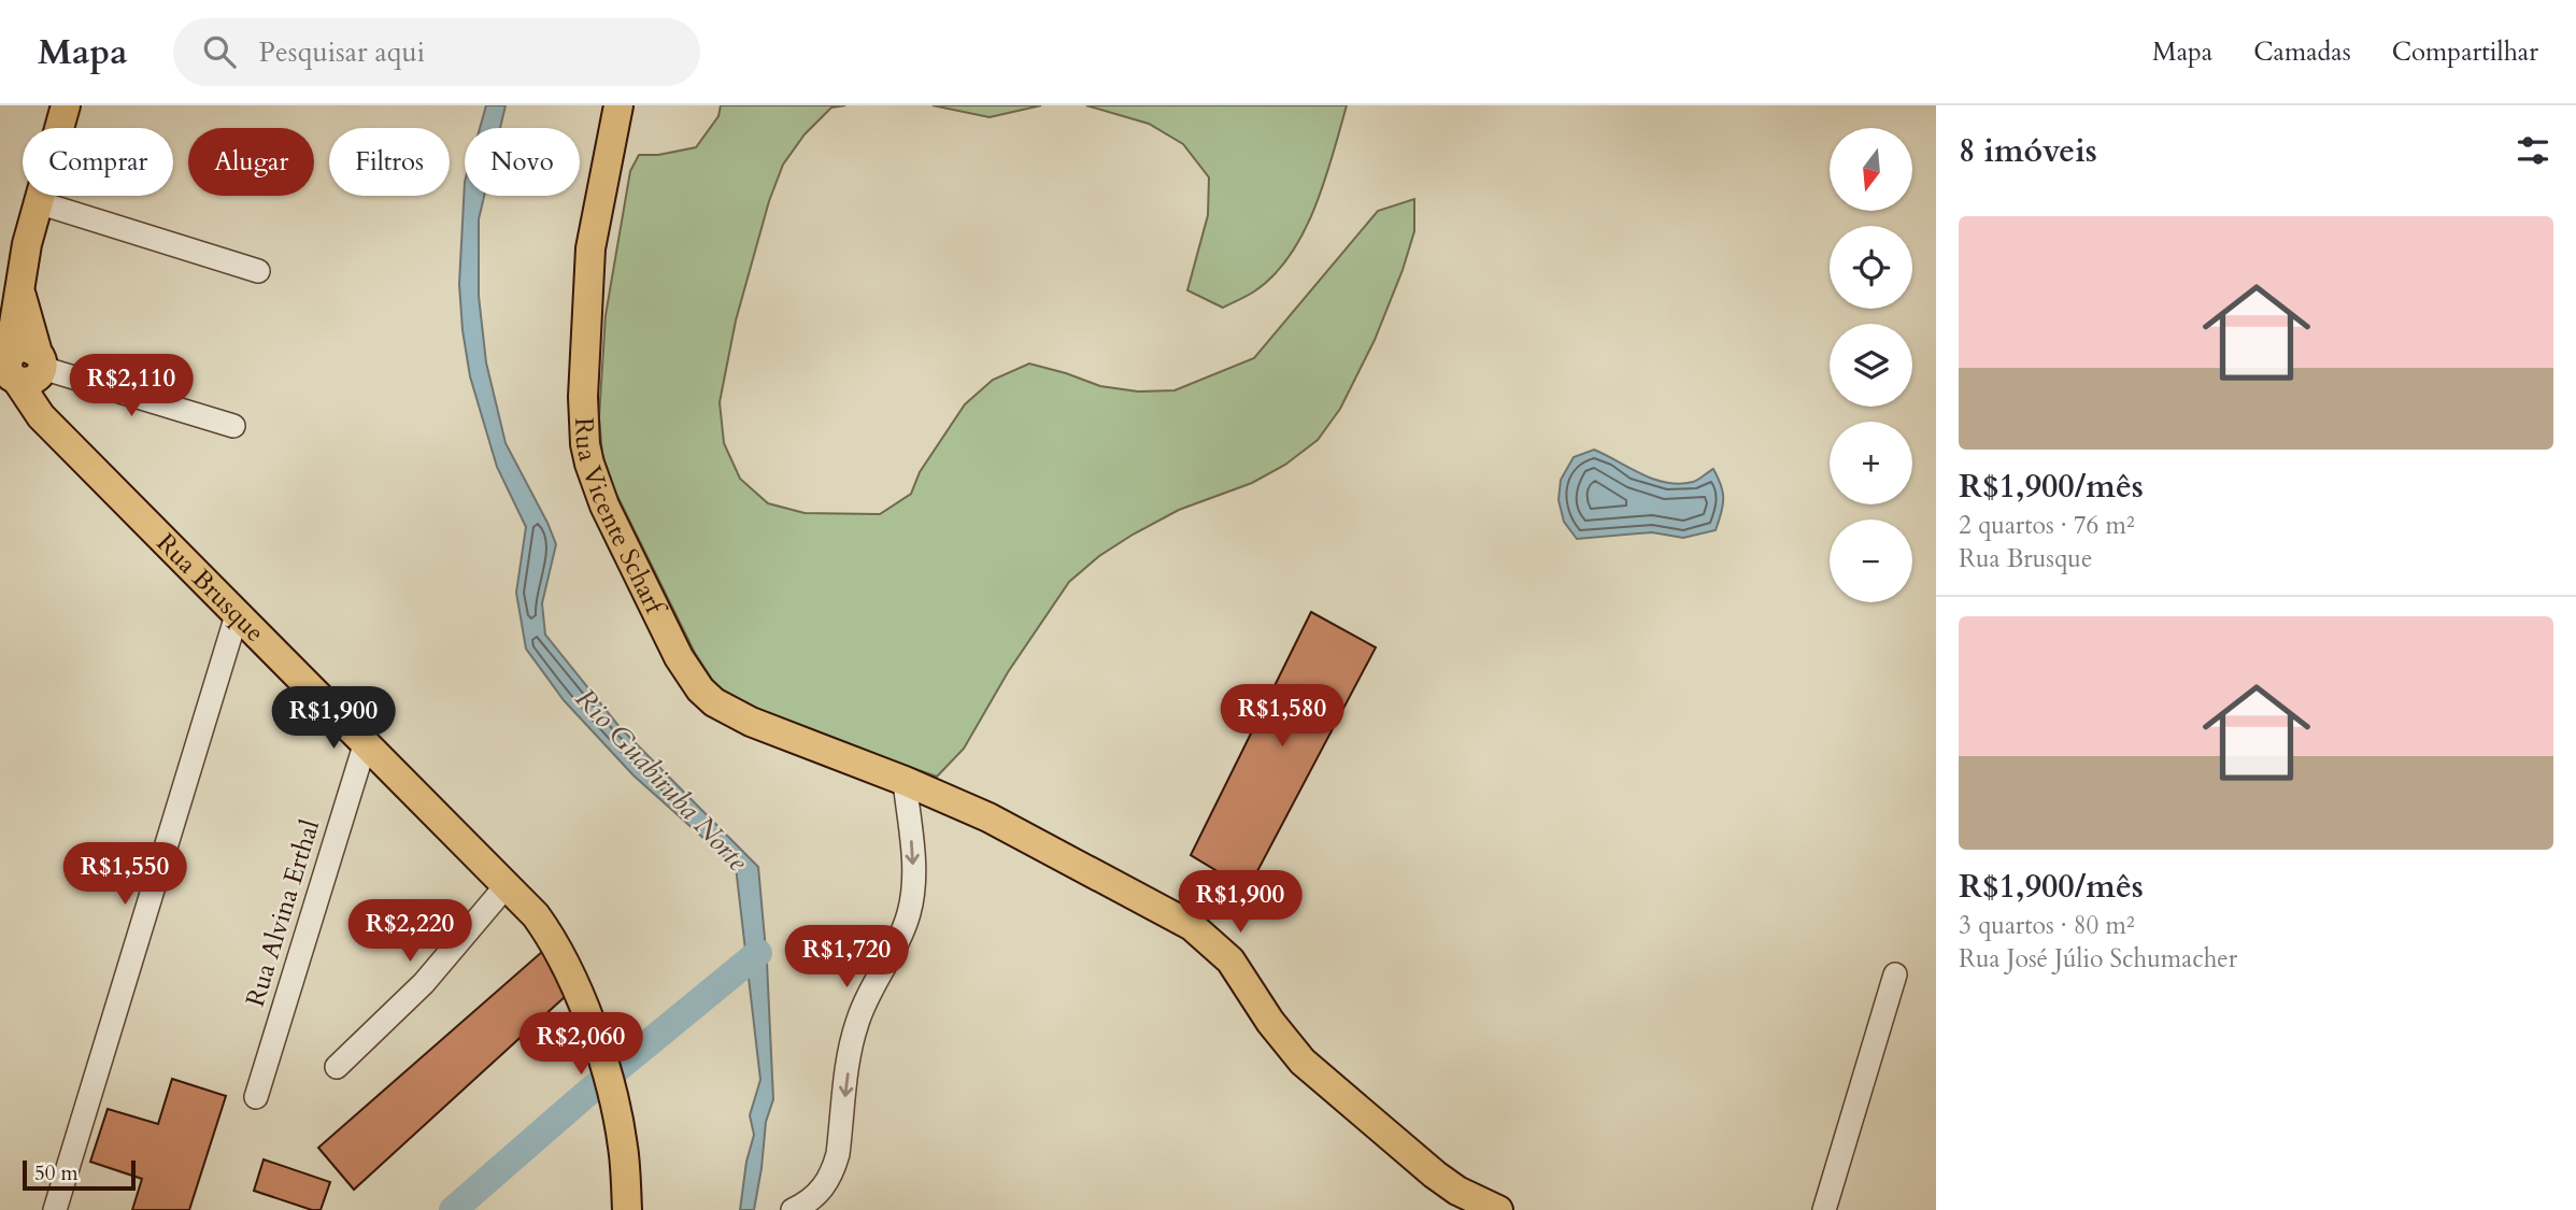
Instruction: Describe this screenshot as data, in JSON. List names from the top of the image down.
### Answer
{
  "streets": {
    "main road": ["Rua Vicente Scharf", "Rua Brusque"],
    "street": ["Rua Alvina Erthal"]
  },
  "crossings": [
    ["Rua Brusque", "Rua Alvina Erthal"]
  ],
  "water": ["Rio Guabiruba Norte"],
  "scale_bar": "50 m",
  "north": "bottom",
  "page": {
    "header": "Mapa",
    "search": "Pesquisar aqui",
    "nav": ["Mapa", "Camadas", "Compartilhar"],
    "heading": "8 imóveis",
    "map_buttons": ["+", "−"],
    "chip": [
      "Comprar",
      "Alugar",
      "Filtros",
      "Novo"
    ],
    "list": [
      {
        "name": "R$1,900/mês",
        "note": "2 quartos · 76 m² · Rua Brusque"
      },
      {
        "name": "R$1,900/mês",
        "note": "3 quartos · 80 m² · Rua José Júlio Schumacher"
      }
    ],
    "price": [
      "R$2,110",
      "R$1,580",
      "R$1,900",
      "R$1,550",
      "R$1,900",
      "R$2,220",
      "R$1,720",
      "R$2,060"
    ],
    "scale": "50 m"
  }
}
